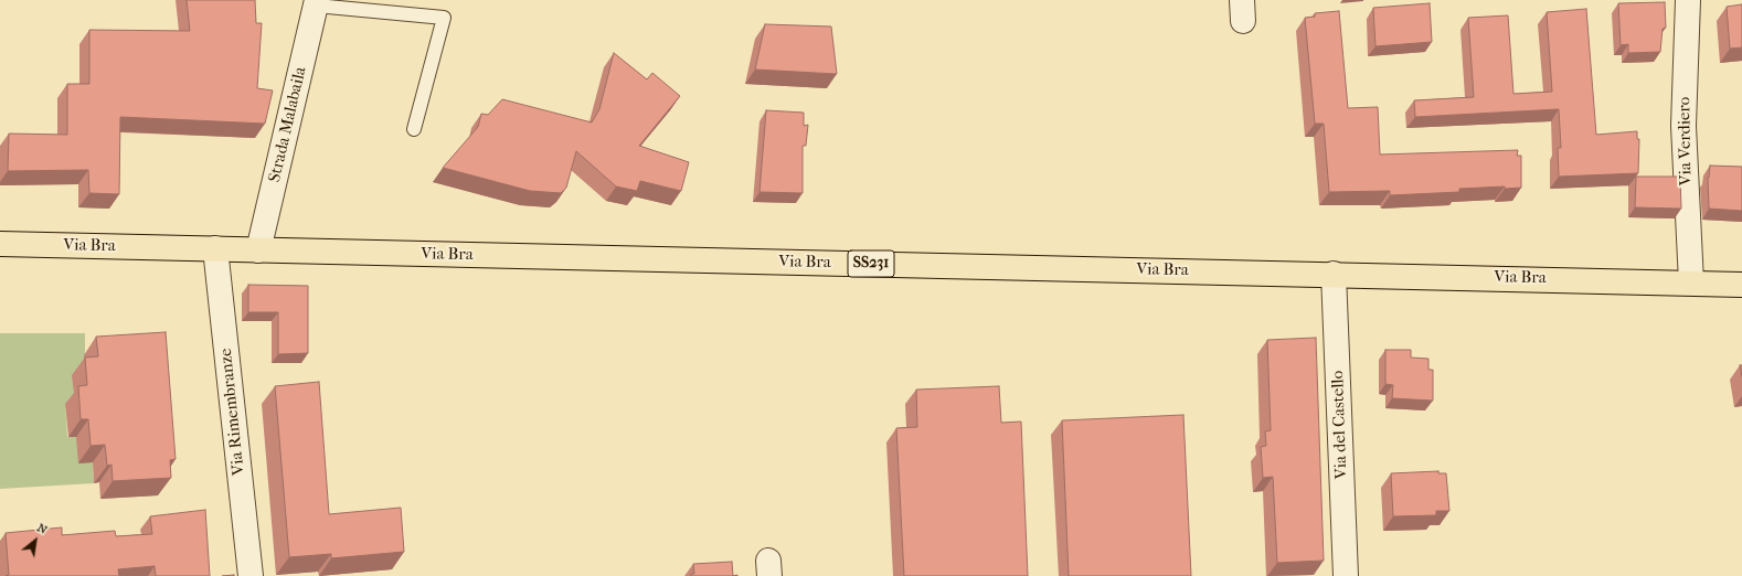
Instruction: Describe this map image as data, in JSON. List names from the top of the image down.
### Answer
{
  "streets": {
    "main road": ["Via Bra", "SS231"],
    "street": [
      "Strada Malabaila",
      "Via Verdiero",
      "Via Rimembranze",
      "Via del Castello"
    ]
  },
  "crossings": [
    ["Strada Malabaila", "Via Bra"],
    ["Via Verdiero", "Via Bra"],
    ["Via Bra", "Via Rimembranze"],
    ["Via Bra", "Via del Castello"]
  ],
  "north": "top right"
}
